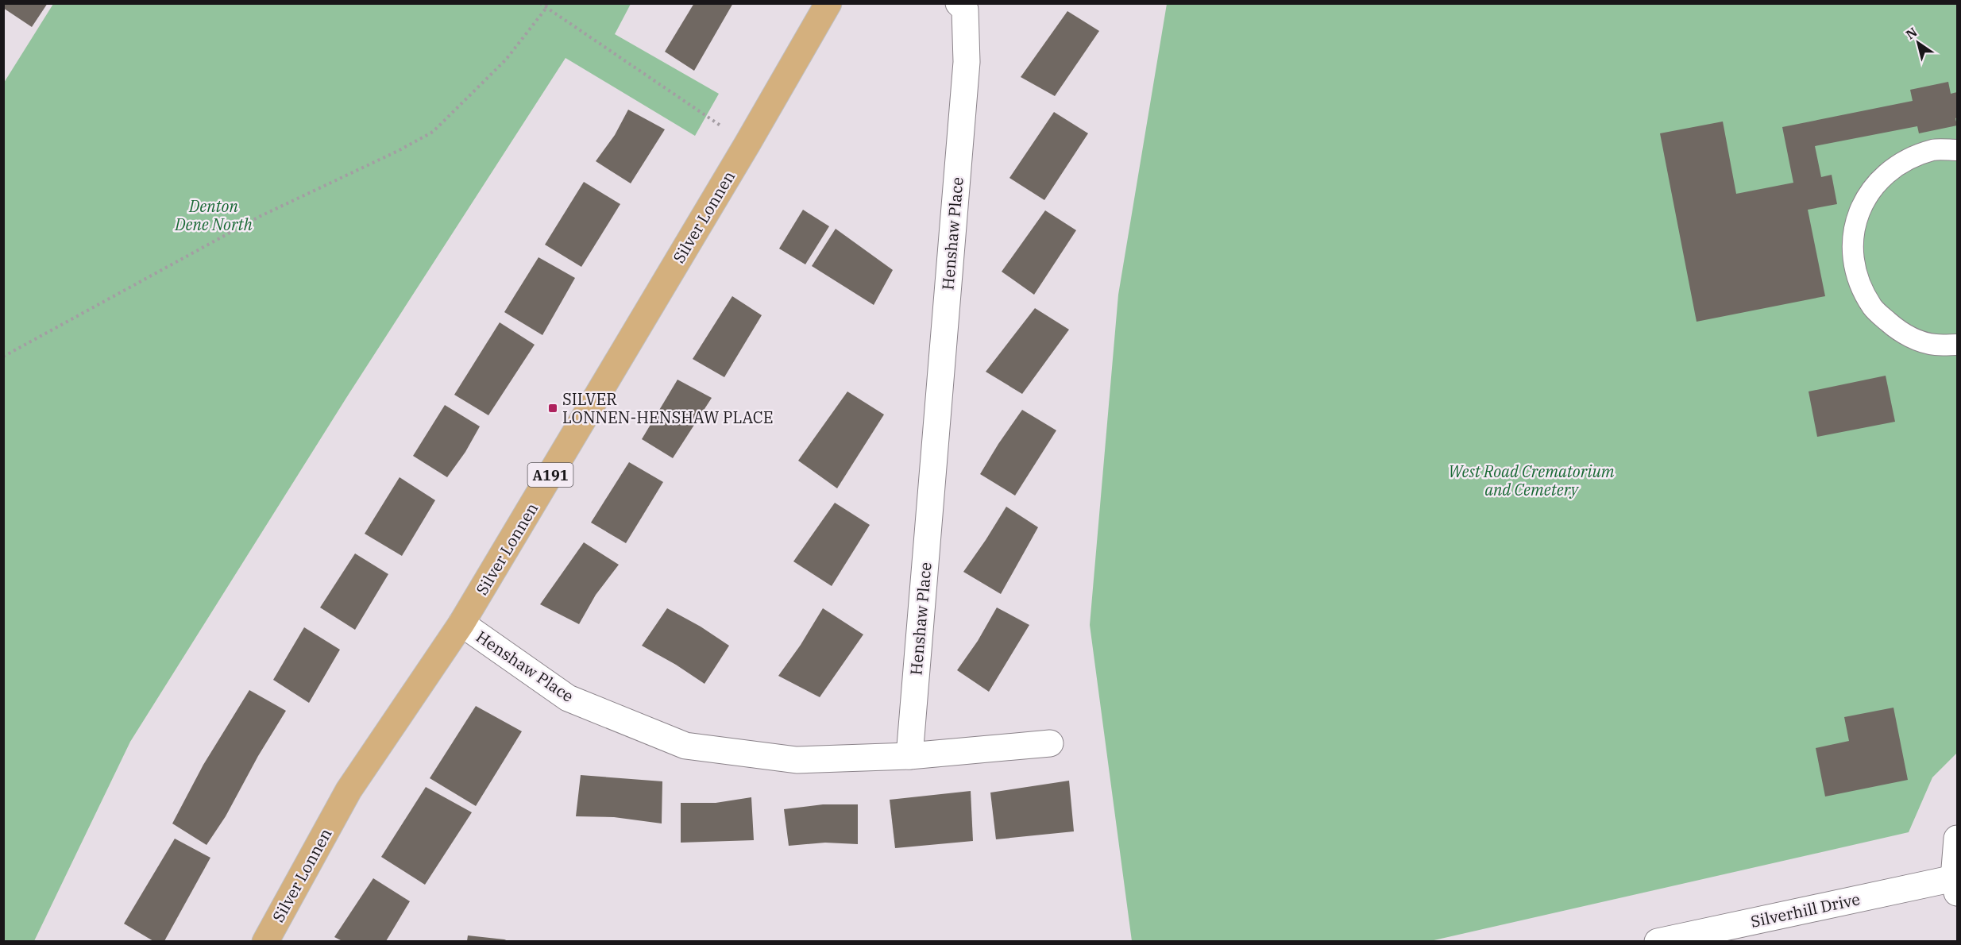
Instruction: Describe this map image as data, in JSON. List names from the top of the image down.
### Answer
{
  "streets": {
    "main road": ["Silver Lonnen", "A191"],
    "street": ["Henshaw Place", "Silverhill Drive"]
  },
  "crossings": [
    ["Silver Lonnen", "Henshaw Place"]
  ],
  "parks": ["Denton Dene North", "West Road Crematorium and Cemetery"],
  "places": {
    "transit": ["SILVER LONNEN-HENSHAW PLACE"]
  },
  "north": "top left"
}
